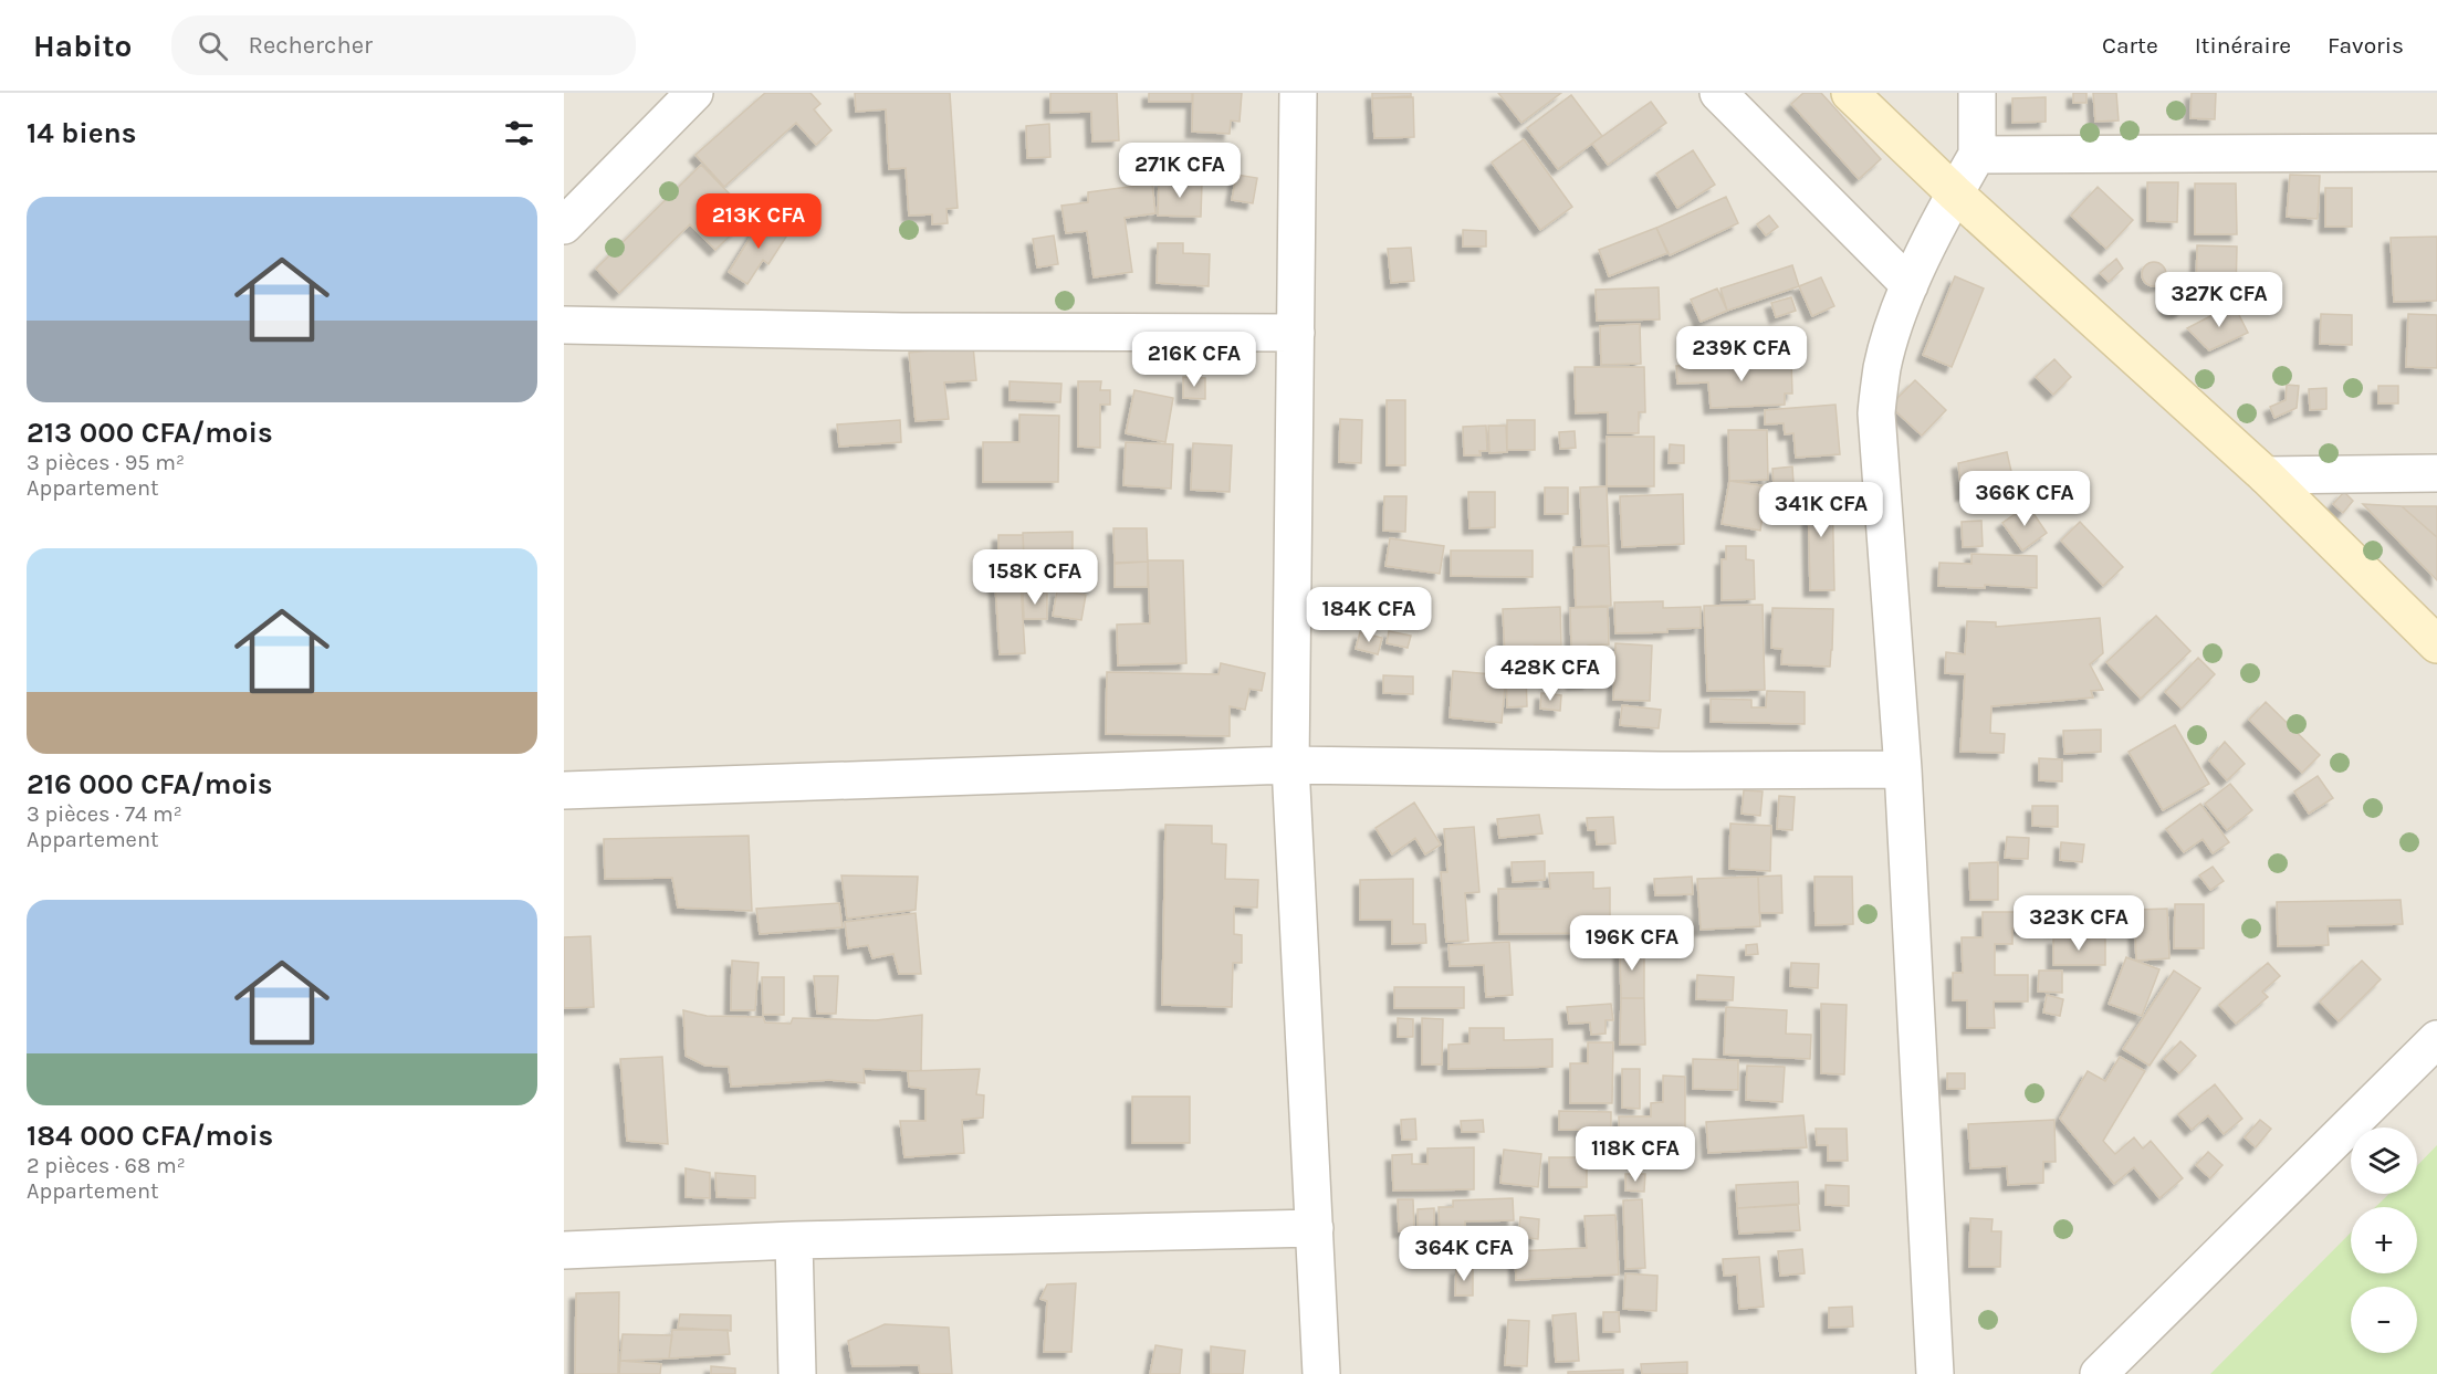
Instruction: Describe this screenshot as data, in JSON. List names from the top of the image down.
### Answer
{
  "page": {
    "header": "Habito",
    "search": "Rechercher",
    "nav": ["Carte", "Itinéraire", "Favoris"],
    "heading": "14 biens",
    "price": [
      "271K CFA",
      "213K CFA",
      "327K CFA",
      "239K CFA",
      "216K CFA",
      "366K CFA",
      "341K CFA",
      "158K CFA",
      "184K CFA",
      "428K CFA",
      "323K CFA",
      "196K CFA",
      "118K CFA",
      "364K CFA"
    ],
    "list": [
      {
        "name": "213 000 CFA/mois",
        "note": "3 pièces · 95 m² · Appartement"
      },
      {
        "name": "216 000 CFA/mois",
        "note": "3 pièces · 74 m² · Appartement"
      },
      {
        "name": "184 000 CFA/mois",
        "note": "2 pièces · 68 m² · Appartement"
      }
    ],
    "map_buttons": ["+", "−"]
  }
}
